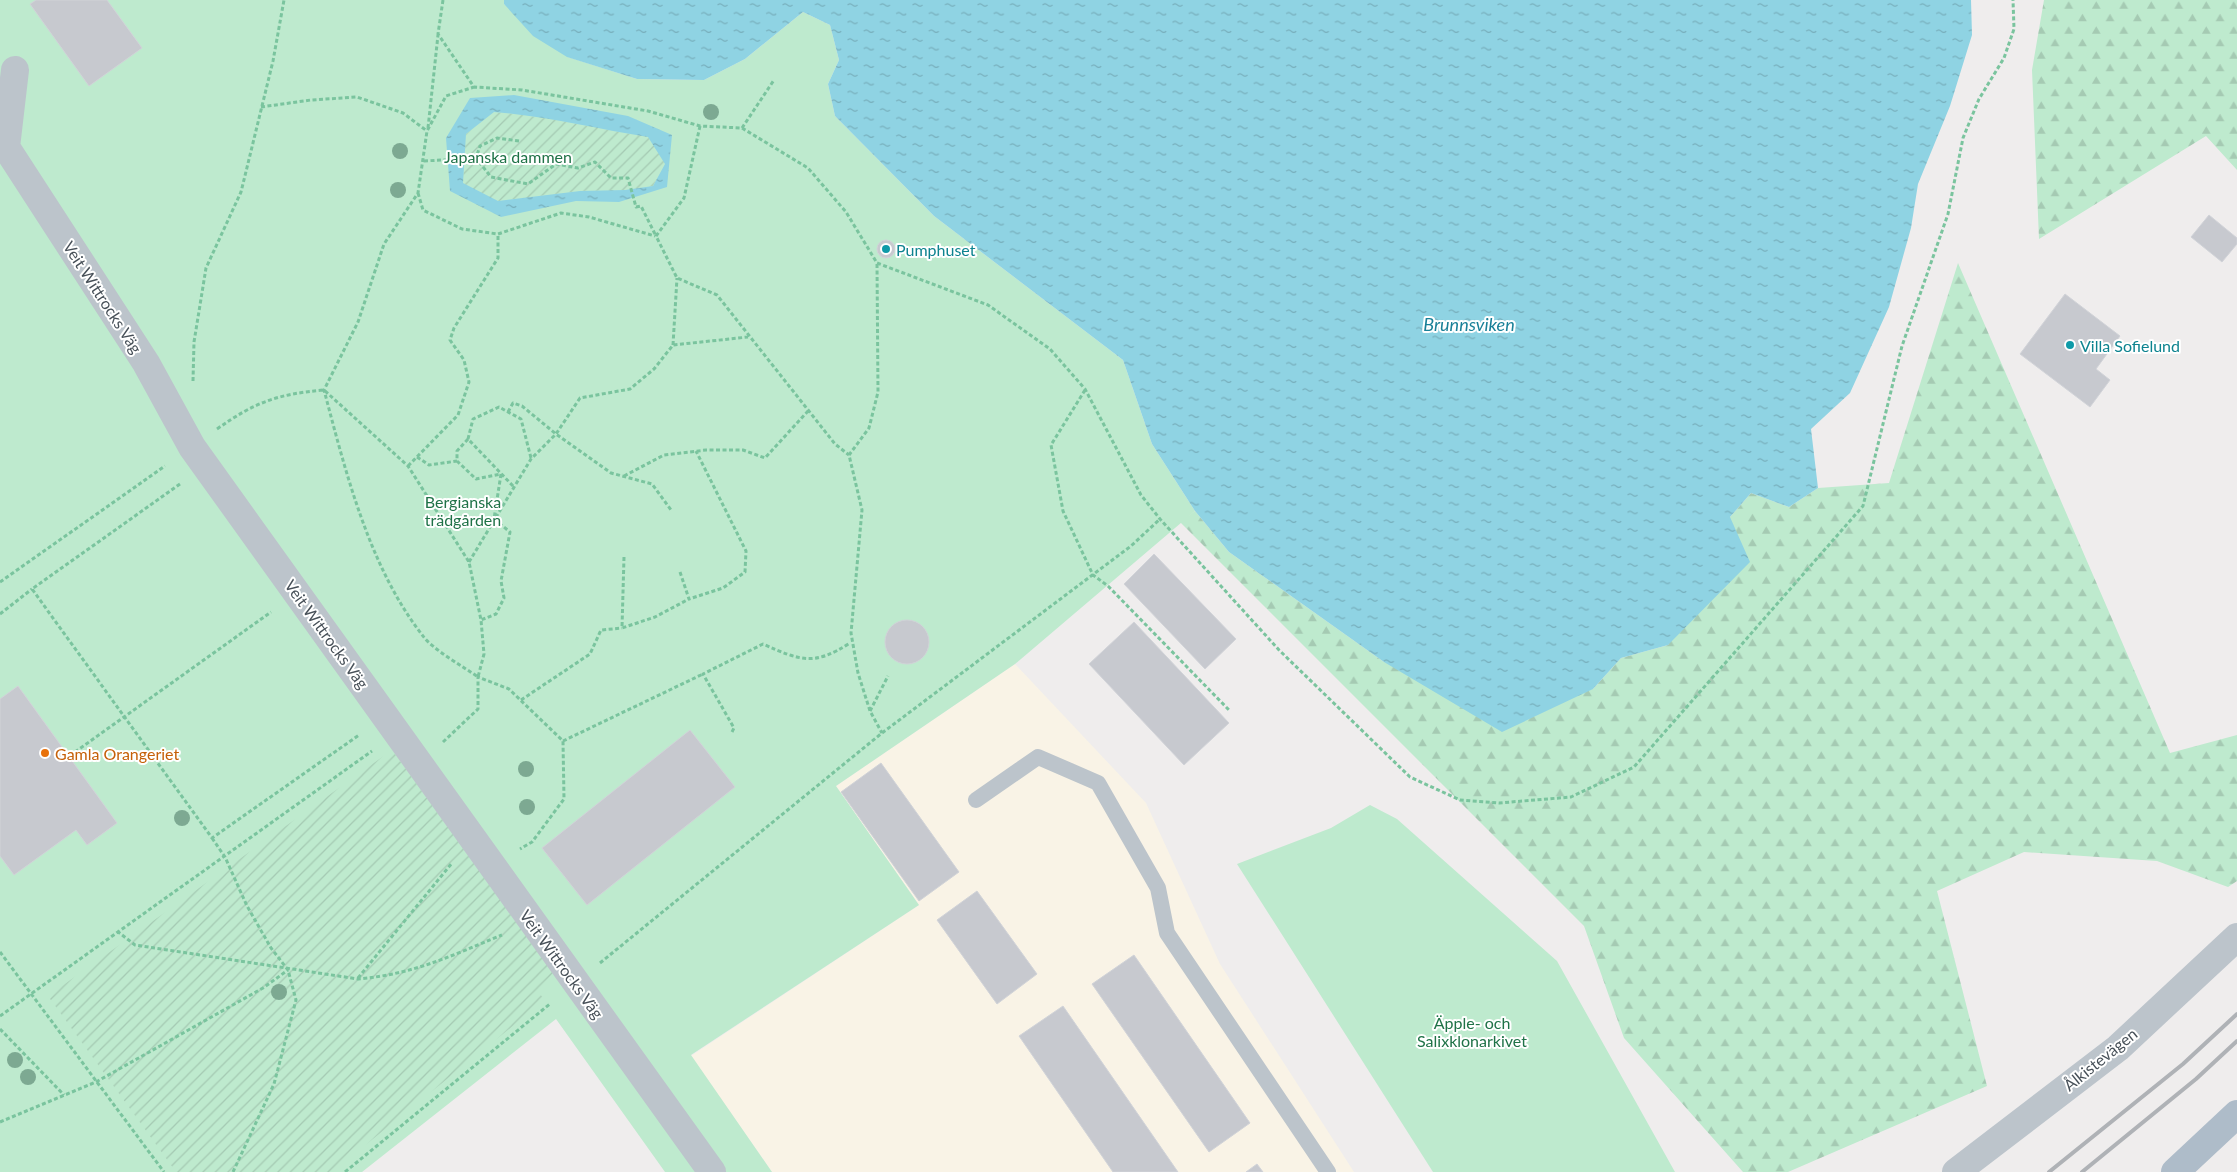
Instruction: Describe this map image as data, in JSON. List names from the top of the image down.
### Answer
{
  "streets": {
    "street": ["Veit Wittrocks Väg", "Ålkistevägen"]
  },
  "water": ["Brunnsviken"],
  "parks": ["Japanska dammen", "Bergianska trädgården", "Äpple- och Salixklonarkivet"],
  "places": ["Pumphuset", "Villa Sofielund", "Gamla Orangeriet"]
}
